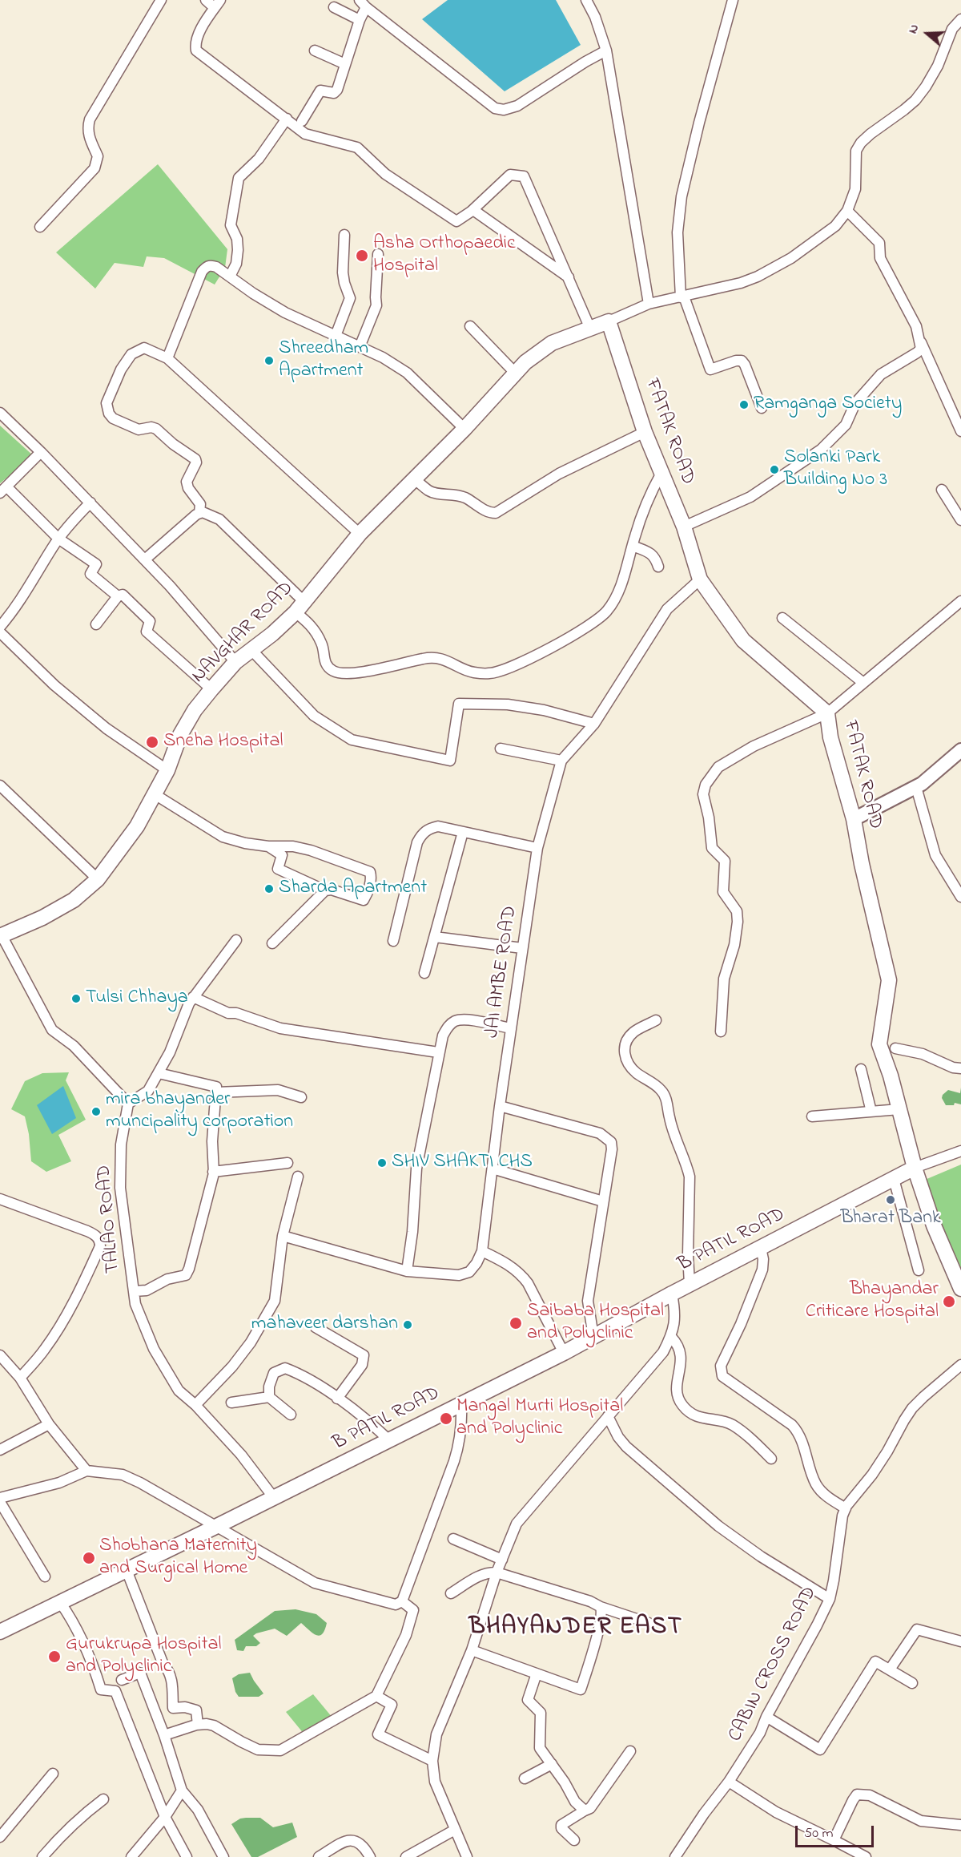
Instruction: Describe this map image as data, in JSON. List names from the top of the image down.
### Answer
{
  "streets": {
    "main road": ["FATAK ROAD", "NAVGHAR ROAD", "B PATIL ROAD"],
    "street": ["JAI AMBE ROAD", "TALAO ROAD", "CABIN CROSS ROAD"]
  },
  "crossings": [
    ["FATAK ROAD", "NAVGHAR ROAD"],
    ["FATAK ROAD", "JAI AMBE ROAD"],
    ["FATAK ROAD", "B PATIL ROAD"],
    ["TALAO ROAD", "B PATIL ROAD"]
  ],
  "districts": ["BHAYANDER EAST"],
  "places": [
    "Asha Orthopaedic Hospital",
    "Shreedham Apartment",
    "Ramganga Society",
    "Solanki Park Building No 3",
    "Sneha Hospital",
    "Sharda Apartment",
    "Tulsi Chhaya",
    "mira bhayander muncipality corporation",
    "SHIV SHAKTI CHS",
    "Bharat Bank",
    "Bhayandar Criticare Hospital",
    "Saibaba Hospital and Polyclinic",
    "mahaveer darshan",
    "Mangal Murti Hospital and Polyclinic",
    "Shobhana Maternity and Surgical Home",
    "Gurukrupa Hospital and Polyclinic"
  ],
  "scale_bar": "50 m",
  "north": "left"
}
